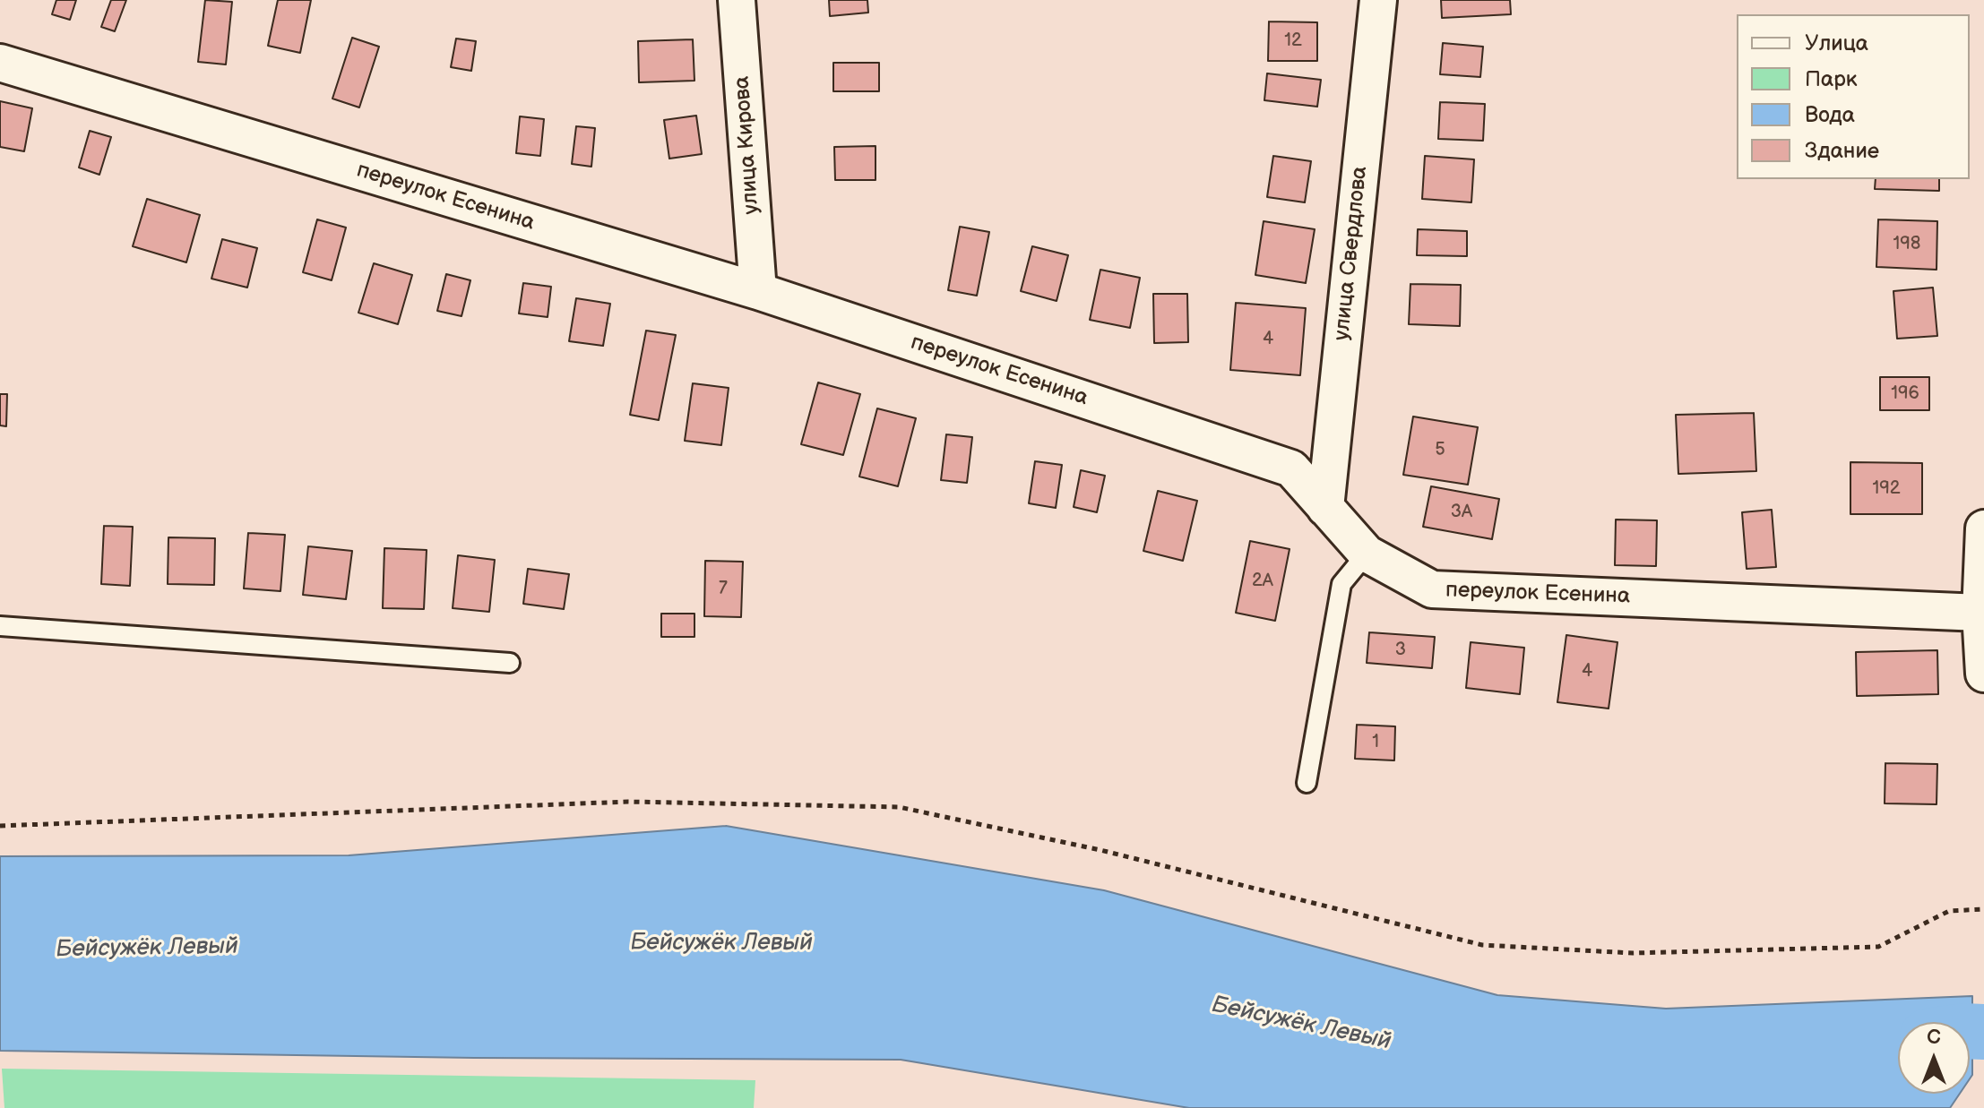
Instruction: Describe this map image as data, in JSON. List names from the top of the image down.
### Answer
{
  "streets": {
    "street": ["улица Кирова", "переулок Есенина", "улица Свердлова"]
  },
  "crossings": [
    ["улица Кирова", "переулок Есенина"],
    ["переулок Есенина", "улица Свердлова"]
  ],
  "water": ["Бейсужёк Левый"],
  "house_numbers": [
    "12",
    "198",
    "4",
    "196",
    "5",
    "192",
    "3А",
    "2А",
    "7",
    "3",
    "4",
    "1"
  ],
  "legend": [
    "Улица",
    "Парк",
    "Вода",
    "Здание"
  ],
  "north": "top"
}
